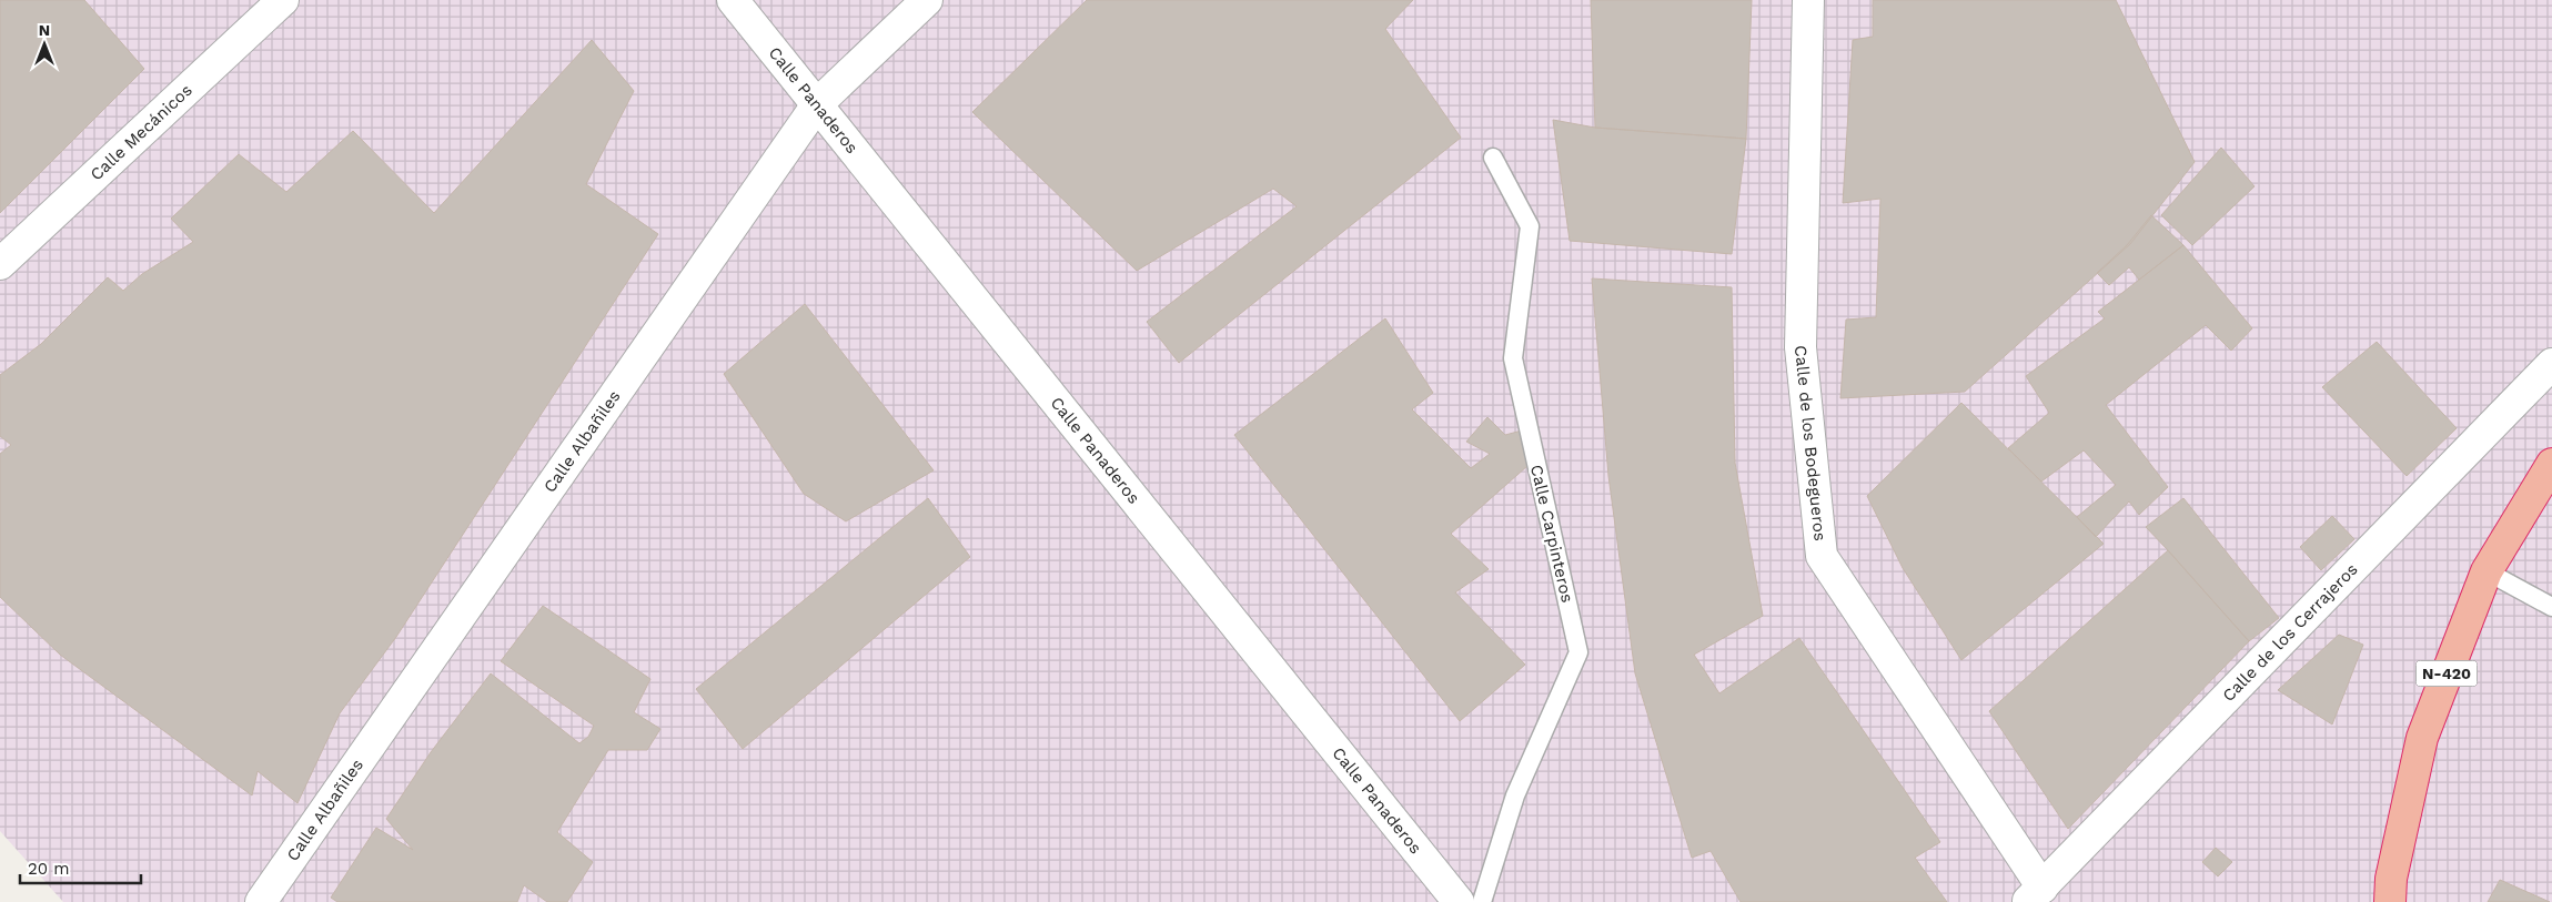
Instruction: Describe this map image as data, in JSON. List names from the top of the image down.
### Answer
{
  "streets": {
    "highway": ["N-420"],
    "street": [
      "Calle Panaderos",
      "Calle Mecánicos",
      "Calle Albañiles",
      "Calle de los Bodegueros",
      "Calle de los Cerrajeros"
    ],
    "lane": ["Calle Carpinteros"]
  },
  "crossings": [
    ["Calle Panaderos", "Calle Albañiles"],
    ["Calle de los Bodegueros", "Calle de los Cerrajeros"]
  ],
  "scale_bar": "20 m",
  "north": "top"
}
